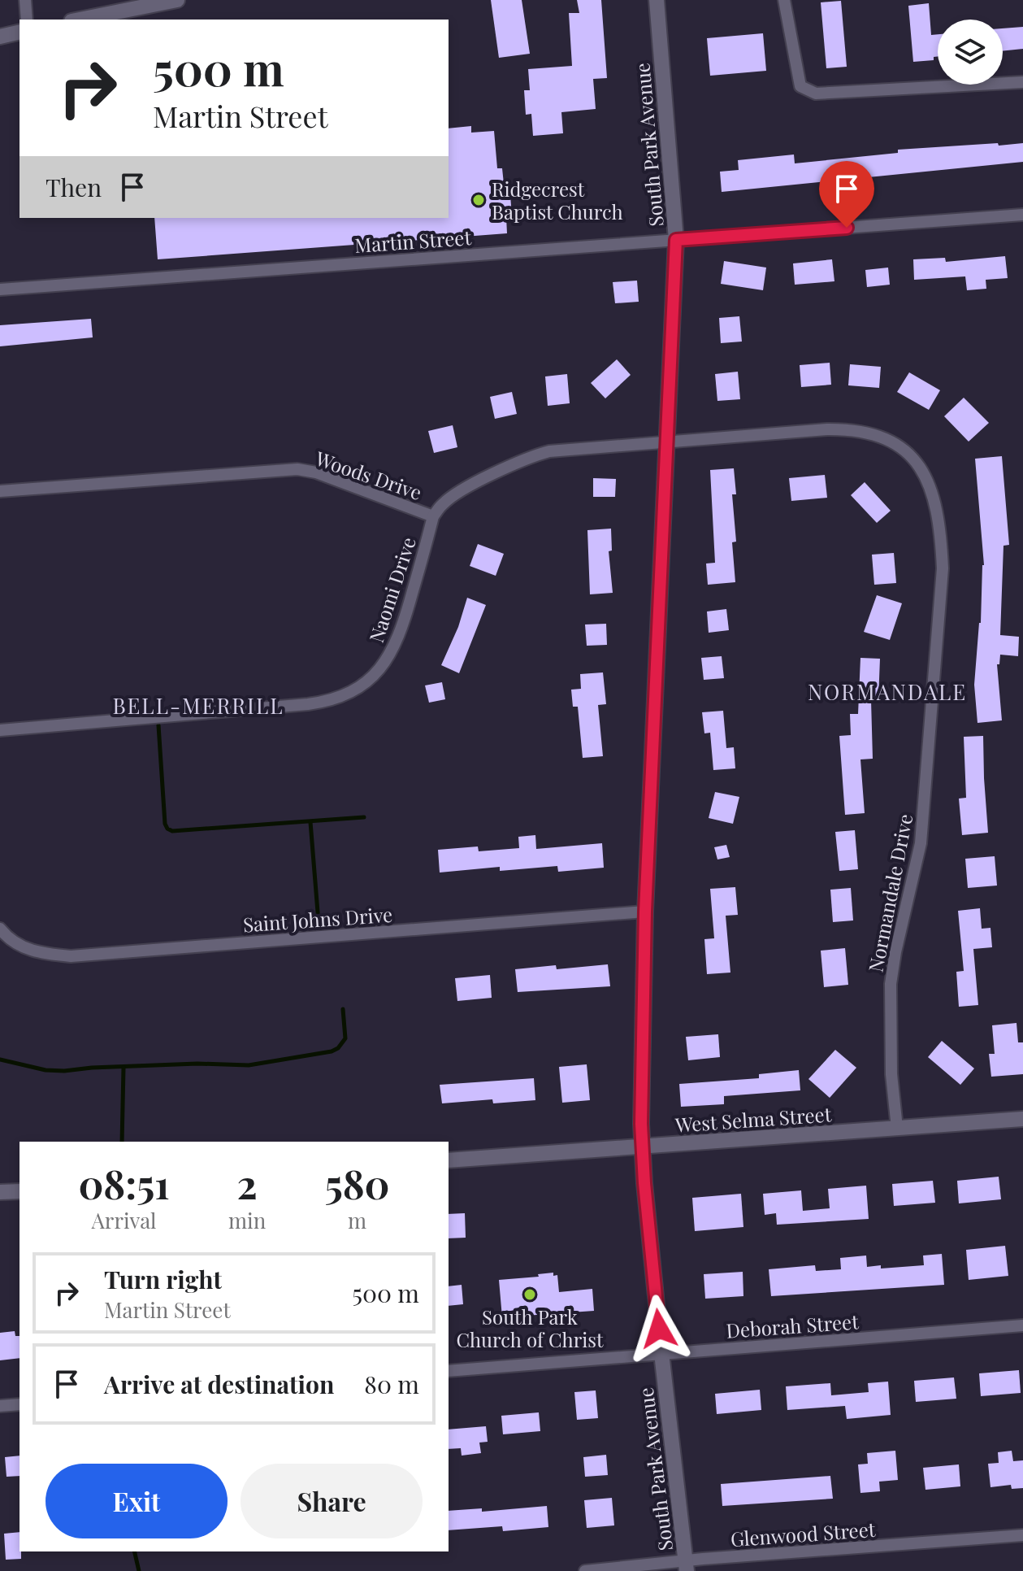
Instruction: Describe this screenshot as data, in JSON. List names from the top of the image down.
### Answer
{
  "streets": {
    "street": [
      "South Park Avenue",
      "Martin Street",
      "Woods Drive",
      "Naomi Drive",
      "Normandale Drive",
      "Saint Johns Drive",
      "West Selma Street",
      "Deborah Street",
      "Glenwood Street"
    ]
  },
  "crossings": [
    ["South Park Avenue", "Martin Street"],
    ["South Park Avenue", "Woods Drive"],
    ["South Park Avenue", "Normandale Drive"],
    ["South Park Avenue", "Saint Johns Drive"],
    ["South Park Avenue", "West Selma Street"],
    ["South Park Avenue", "Deborah Street"],
    ["South Park Avenue", "Glenwood Street"],
    ["Woods Drive", "Naomi Drive"],
    ["Woods Drive", "Normandale Drive"],
    ["Normandale Drive", "West Selma Street"]
  ],
  "districts": ["NORMANDALE", "BELL-MERRILL"],
  "places": ["Ridgecrest Baptist Church", "South Park Church of Christ"],
  "page": {
    "turn": ["500 m", "Martin Street"],
    "then": "Then",
    "eta": [
      "08:51",
      "Arrival",
      "2",
      "min",
      "580",
      "m"
    ],
    "list": [
      {
        "name": "Turn right",
        "note": "Martin Street",
        "value": "500 m"
      },
      {
        "name": "Arrive at destination",
        "value": "80 m"
      }
    ],
    "buttons": ["Exit", "Share"]
  }
}
